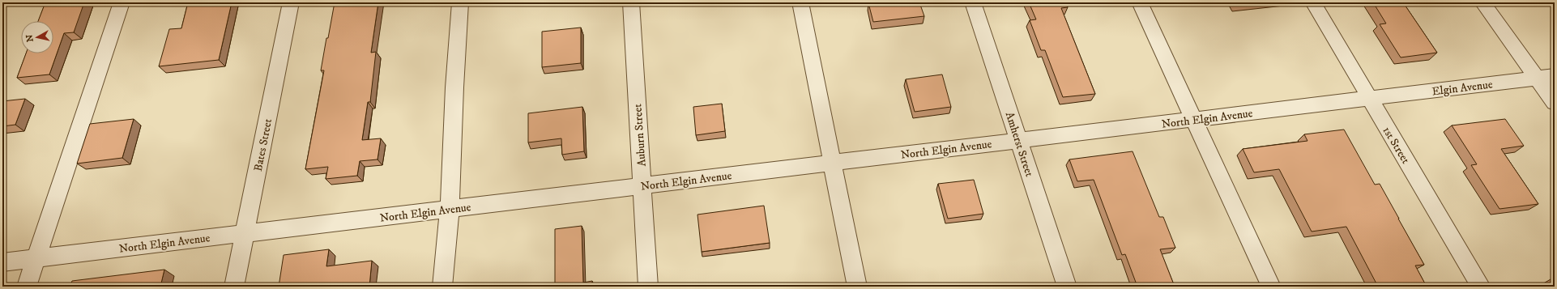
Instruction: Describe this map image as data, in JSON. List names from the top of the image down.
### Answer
{
  "streets": {
    "street": [
      "Elgin Avenue",
      "North Elgin Avenue",
      "Auburn Street",
      "Amherst Street",
      "Bates Street",
      "1st Street"
    ]
  },
  "crossings": [
    ["Elgin Avenue", "North Elgin Avenue"],
    ["Elgin Avenue", "1st Street"],
    ["North Elgin Avenue", "Auburn Street"],
    ["North Elgin Avenue", "Amherst Street"],
    ["North Elgin Avenue", "Bates Street"],
    ["North Elgin Avenue", "1st Street"]
  ],
  "north": "left"
}
